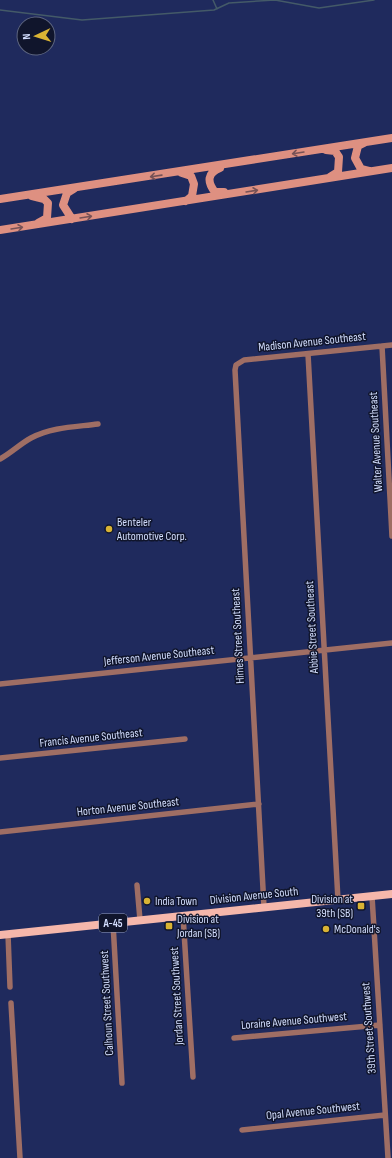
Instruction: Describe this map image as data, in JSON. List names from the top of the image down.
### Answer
{
  "streets": {
    "main road": ["Division Avenue South", "A-45"],
    "street": [
      "Madison Avenue Southeast",
      "Walter Avenue Southeast",
      "Abbie Street Southeast",
      "Himes Street Southeast",
      "Jefferson Avenue Southeast",
      "Francis Avenue Southeast",
      "Horton Avenue Southeast",
      "Jordan Street Southwest",
      "Calhoun Street Southwest",
      "Loraine Avenue Southwest",
      "39th Street Southwest",
      "Opal Avenue Southwest"
    ]
  },
  "crossings": [
    ["Madison Avenue Southeast", "Walter Avenue Southeast"],
    ["Madison Avenue Southeast", "Abbie Street Southeast"],
    ["Madison Avenue Southeast", "Himes Street Southeast"],
    ["Abbie Street Southeast", "Jefferson Avenue Southeast"],
    ["Abbie Street Southeast", "Division Avenue South"],
    ["Himes Street Southeast", "Jefferson Avenue Southeast"],
    ["Himes Street Southeast", "Horton Avenue Southeast"],
    ["Himes Street Southeast", "Division Avenue South"],
    ["Division Avenue South", "Jordan Street Southwest"],
    ["Division Avenue South", "Calhoun Street Southwest"],
    ["Division Avenue South", "39th Street Southwest"],
    ["Loraine Avenue Southwest", "39th Street Southwest"],
    ["39th Street Southwest", "Opal Avenue Southwest"]
  ],
  "places": {
    "other": ["Benteler Automotive Corp.", "India Town", "McDonald's"],
    "transit": ["Division at 39th (SB)", "Division at Jordan (SB)"]
  },
  "north": "left"
}
